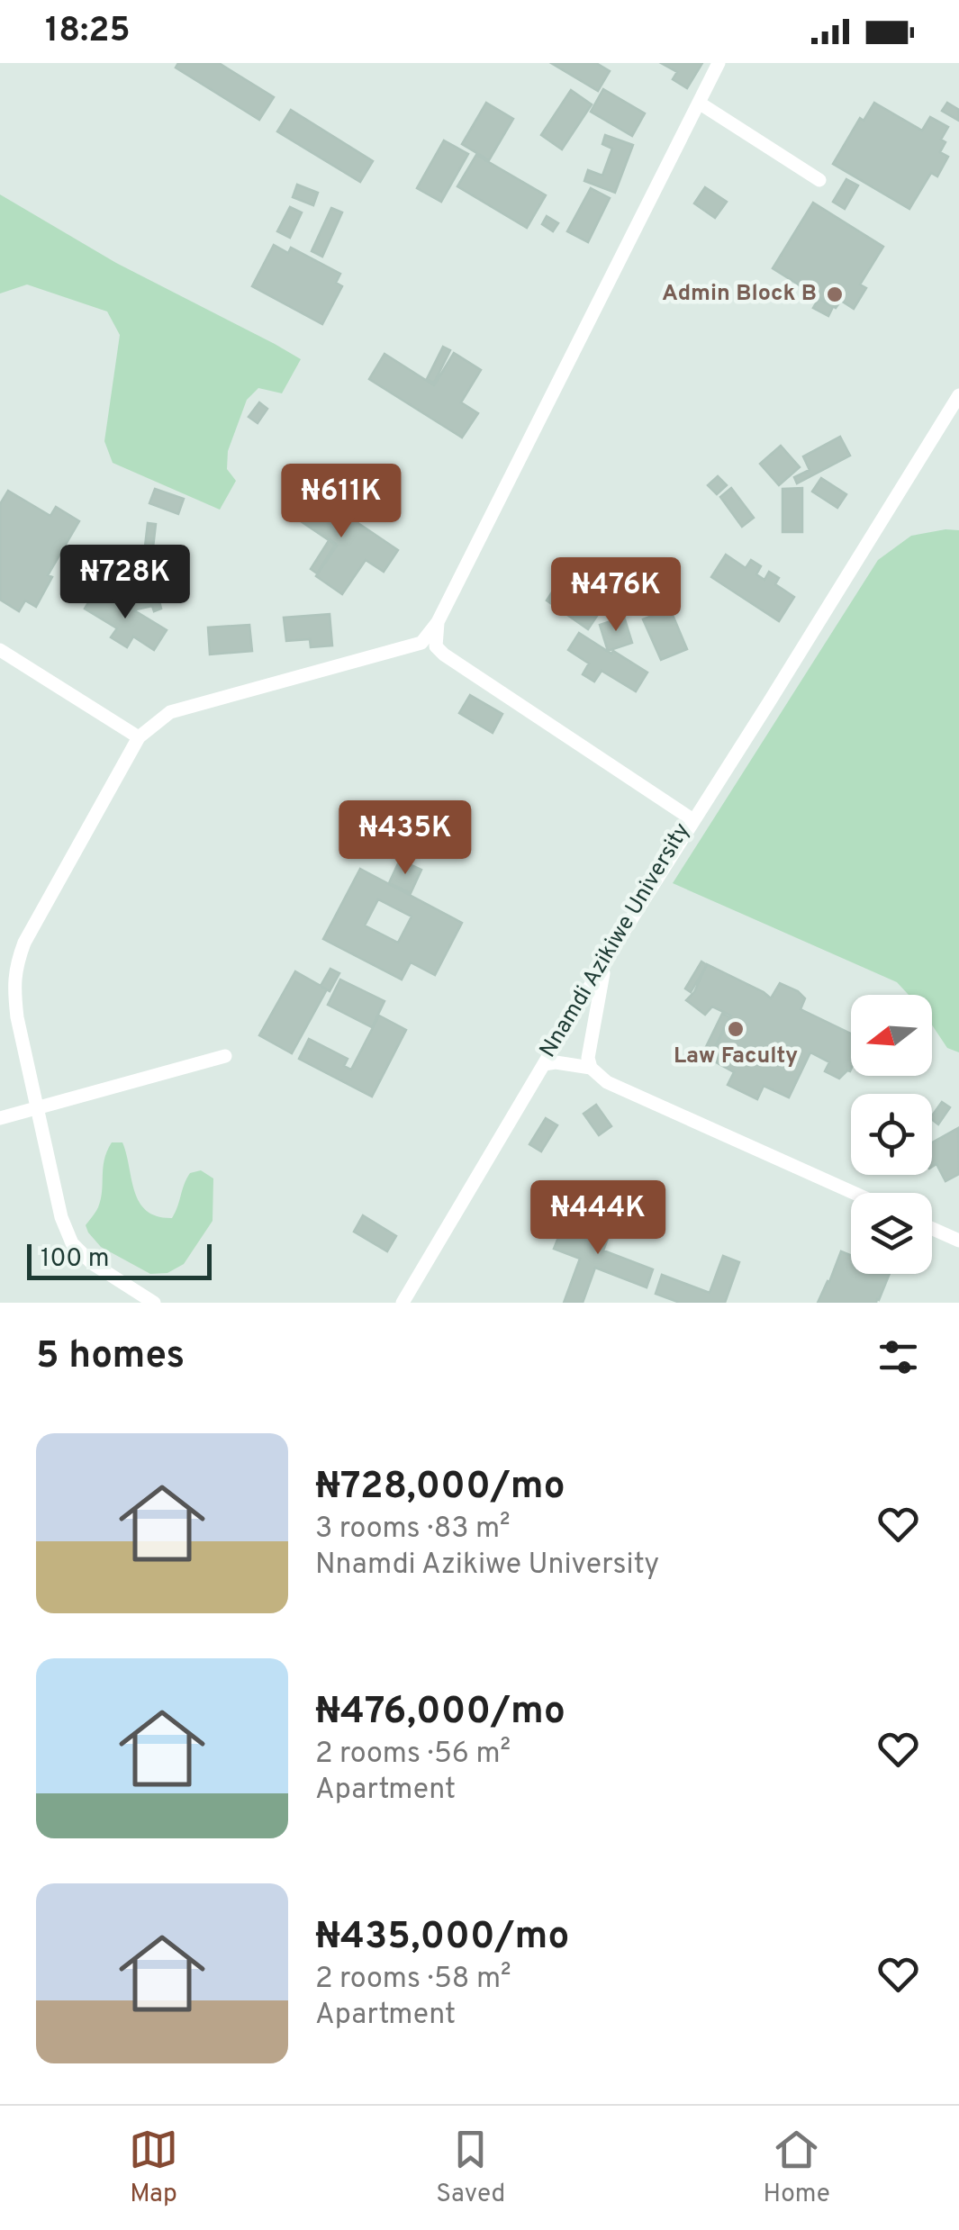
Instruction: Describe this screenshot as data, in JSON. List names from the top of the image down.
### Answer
{
  "streets": {
    "street": ["Nnamdi Azikiwe University"]
  },
  "places": ["Admin Block B", "Law Faculty"],
  "scale_bar": "100 m",
  "north": "left",
  "page": {
    "status": "18:25",
    "price": [
      "₦611K",
      "₦728K",
      "₦476K",
      "₦435K",
      "₦444K"
    ],
    "scale": "100 m",
    "heading": "5 homes",
    "list": [
      {
        "name": "₦728,000/mo",
        "note": "3 rooms · 83 m² · Nnamdi Azikiwe University"
      },
      {
        "name": "₦476,000/mo",
        "note": "2 rooms · 56 m² · Apartment"
      },
      {
        "name": "₦435,000/mo",
        "note": "2 rooms · 58 m² · Apartment"
      }
    ],
    "tabs": ["Map", "Saved", "Home"]
  }
}
